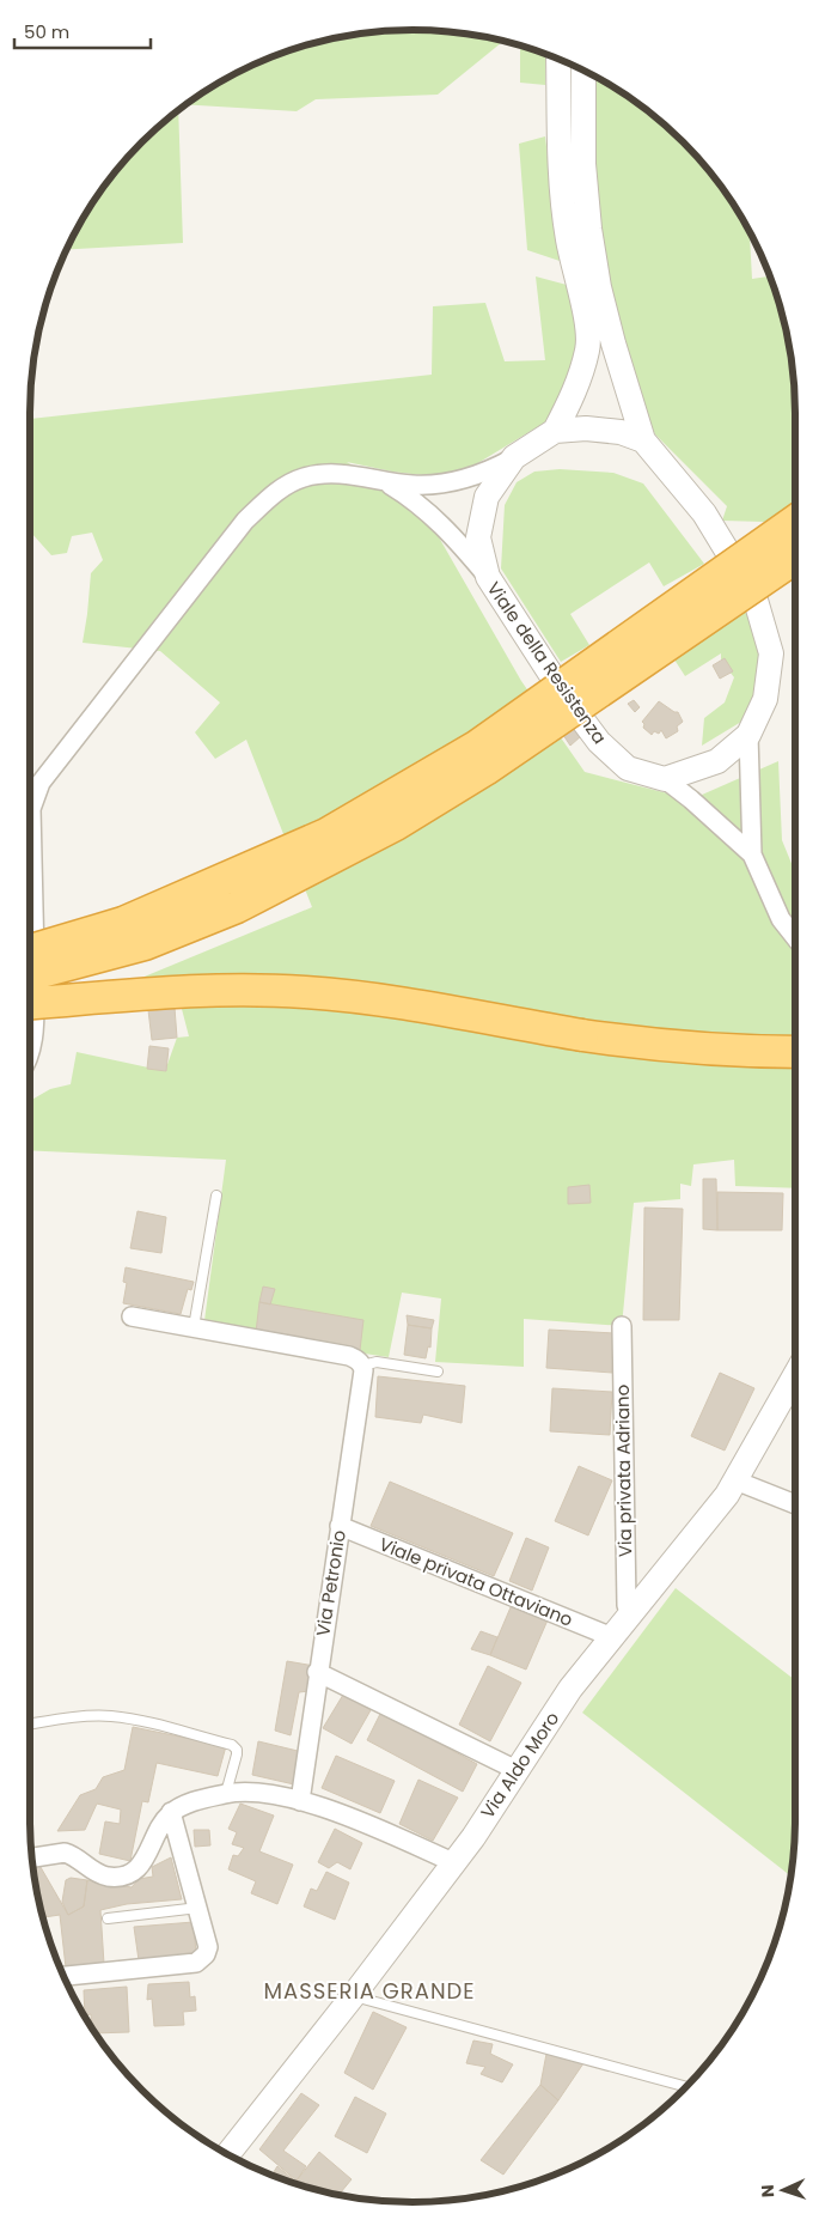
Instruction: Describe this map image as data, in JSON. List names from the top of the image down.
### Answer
{
  "streets": {
    "street": [
      "Viale della Resistenza",
      "Via privata Adriano",
      "Viale privata Ottaviano",
      "Via Petronio",
      "Via Aldo Moro"
    ]
  },
  "crossings": [
    ["Via privata Adriano", "Via Aldo Moro"],
    ["Viale privata Ottaviano", "Via Petronio"],
    ["Viale privata Ottaviano", "Via Aldo Moro"]
  ],
  "districts": ["MASSERIA GRANDE"],
  "scale_bar": "50 m",
  "north": "left"
}
